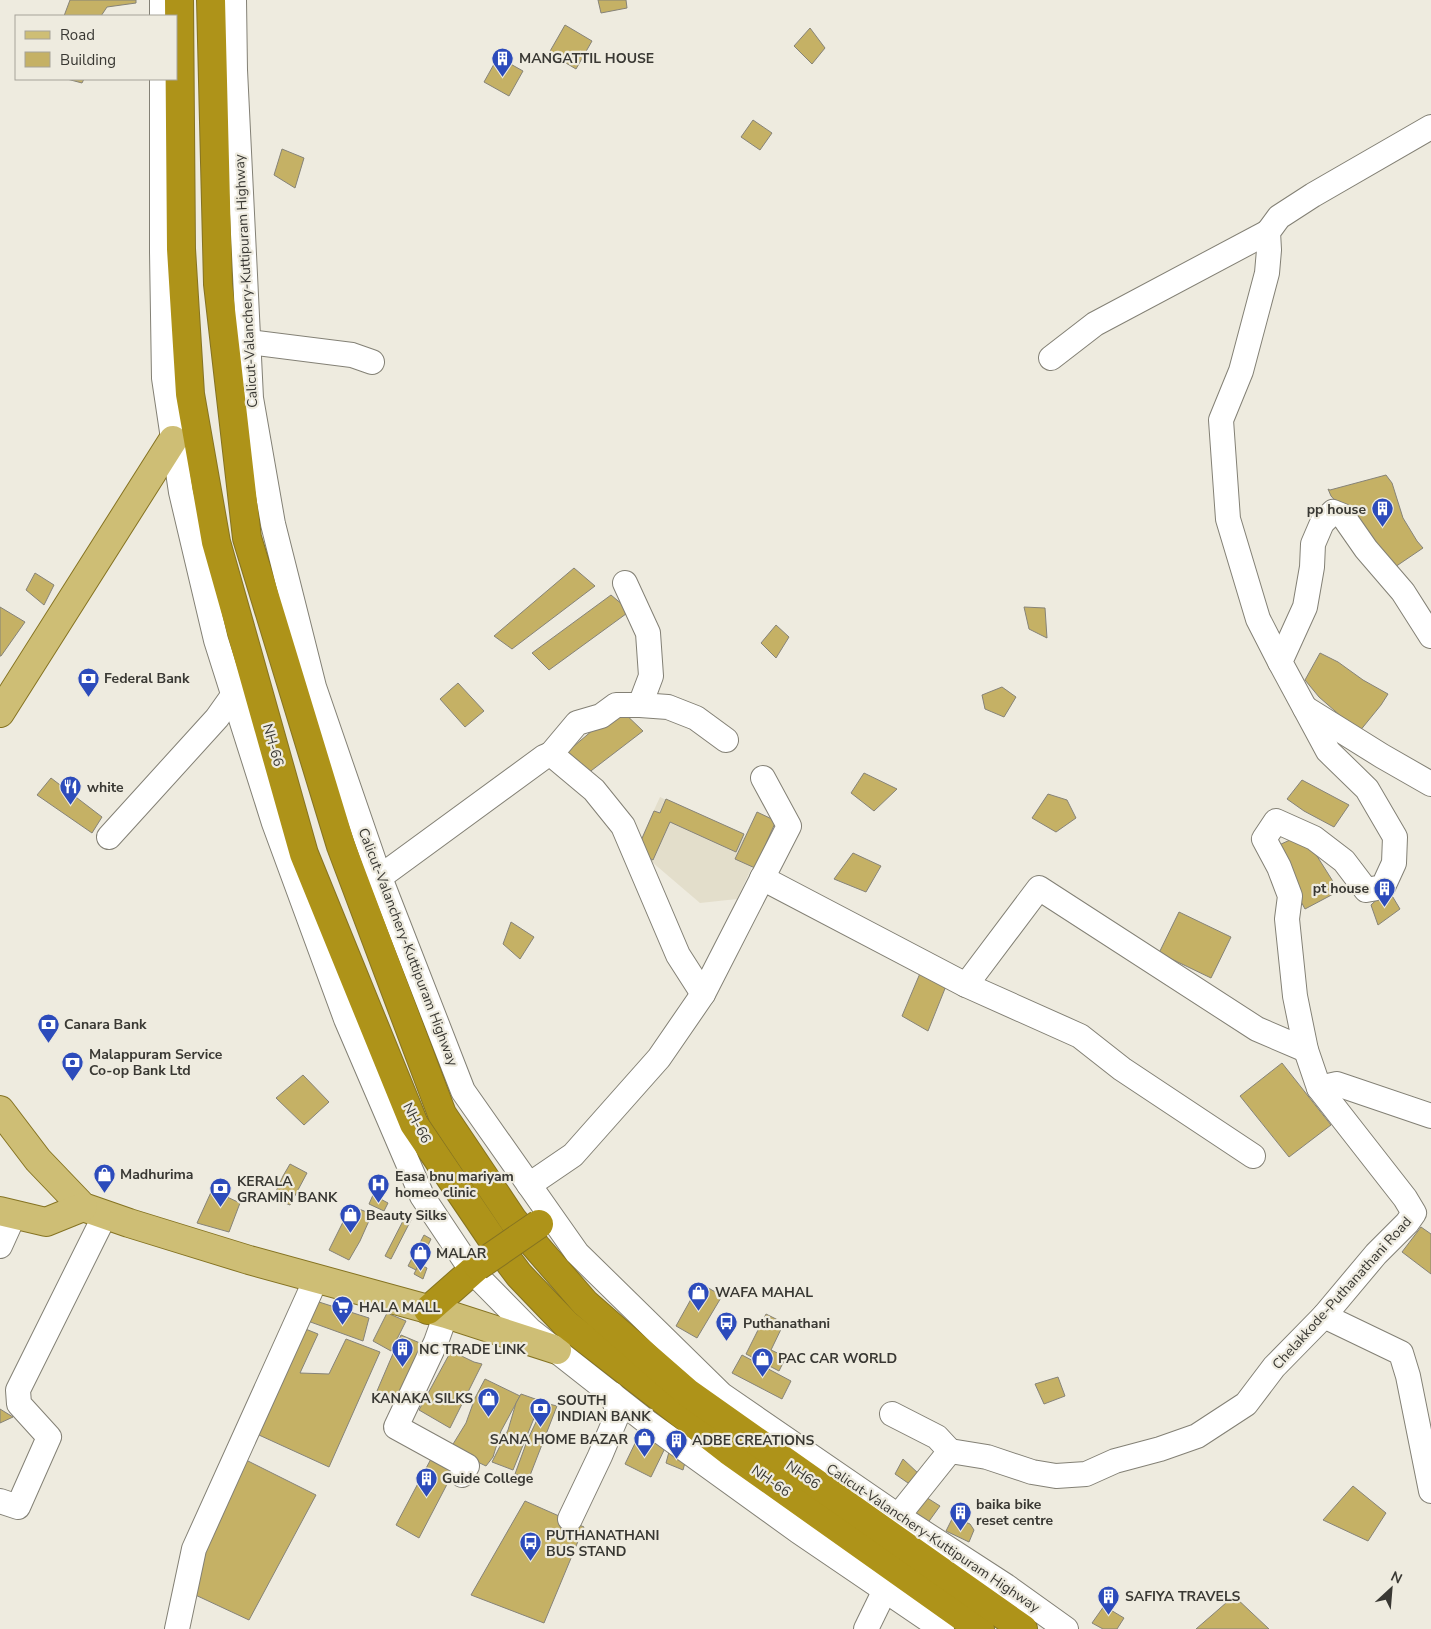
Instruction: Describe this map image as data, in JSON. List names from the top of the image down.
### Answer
{
  "streets": {
    "highway": ["Calicut-Valanchery-Kuttipuram Highway", "NH-66", "NH66"],
    "street": ["Chelakkode-Puthanathani Road"]
  },
  "crossings": [
    ["Calicut-Valanchery-Kuttipuram Highway", "NH66"]
  ],
  "places": {
    "building": [
      "MANGATTIL HOUSE",
      "pp house",
      "pt house",
      "NC TRADE LINK",
      "ADBE CREATIONS",
      "Guide College",
      "baika bike reset centre",
      "SAFIYA TRAVELS"
    ],
    "bank": [
      "Federal Bank",
      "Canara Bank",
      "Malappuram Service Co-op Bank Ltd",
      "KERALA GRAMIN BANK",
      "SOUTH INDIAN BANK"
    ],
    "restaurant": ["white"],
    "shop": [
      "Madhurima",
      "Beauty Silks",
      "MALAR",
      "WAFA MAHAL",
      "PAC CAR WORLD",
      "KANAKA SILKS",
      "SANA HOME BAZAR"
    ],
    "hospital": ["Easa bnu mariyam homeo clinic"],
    "supermarket": ["HALA MALL"],
    "bus stop": ["Puthanathani", "PUTHANATHANI BUS STAND"]
  },
  "legend": ["Road", "Building"],
  "north": "top right"
}
